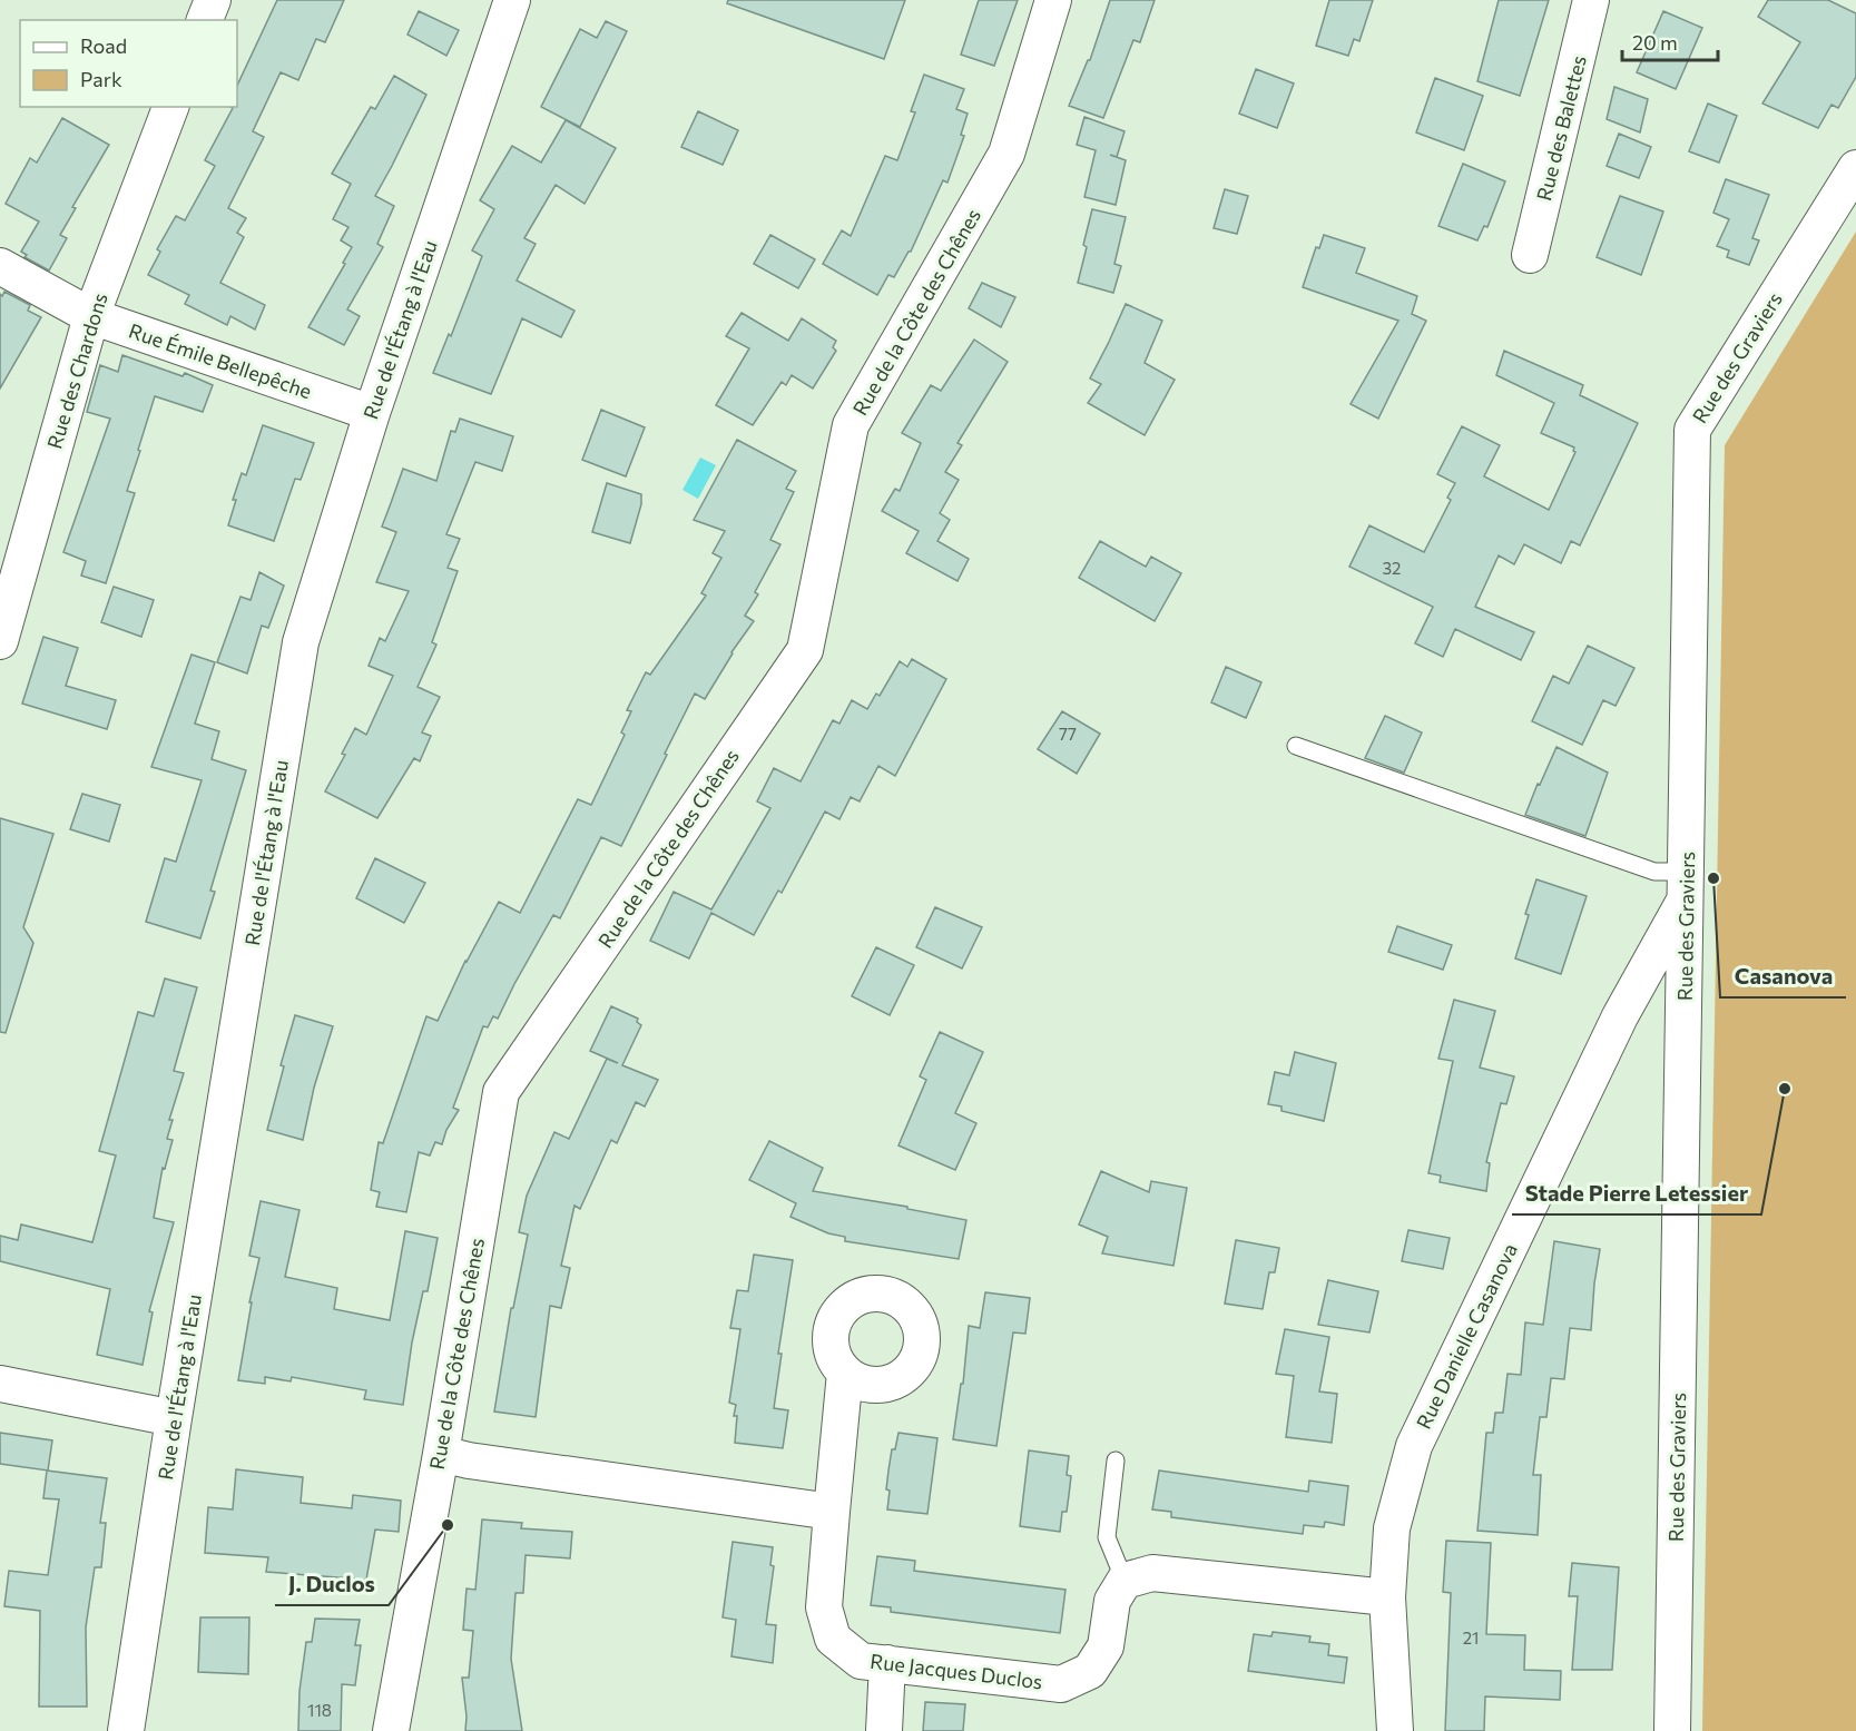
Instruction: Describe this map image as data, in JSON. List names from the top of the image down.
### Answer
{
  "streets": {
    "street": [
      "Rue des Balettes",
      "Rue de la Côte des Chênes",
      "Rue de l'Étang à l'Eau",
      "Rue des Graviers",
      "Rue Émile Bellepêche",
      "Rue des Chardons",
      "Rue Danielle Casanova",
      "Rue Jacques Duclos"
    ]
  },
  "crossings": [
    ["Rue de l'Étang à l'Eau", "Rue Émile Bellepêche"],
    ["Rue des Graviers", "Rue Danielle Casanova"],
    ["Rue Émile Bellepêche", "Rue des Chardons"]
  ],
  "places": ["Casanova", "Stade Pierre Letessier", "J. Duclos"],
  "house_numbers": [
    "32",
    "77",
    "21",
    "118"
  ],
  "legend": ["Road", "Park"],
  "scale_bar": "20 m"
}
